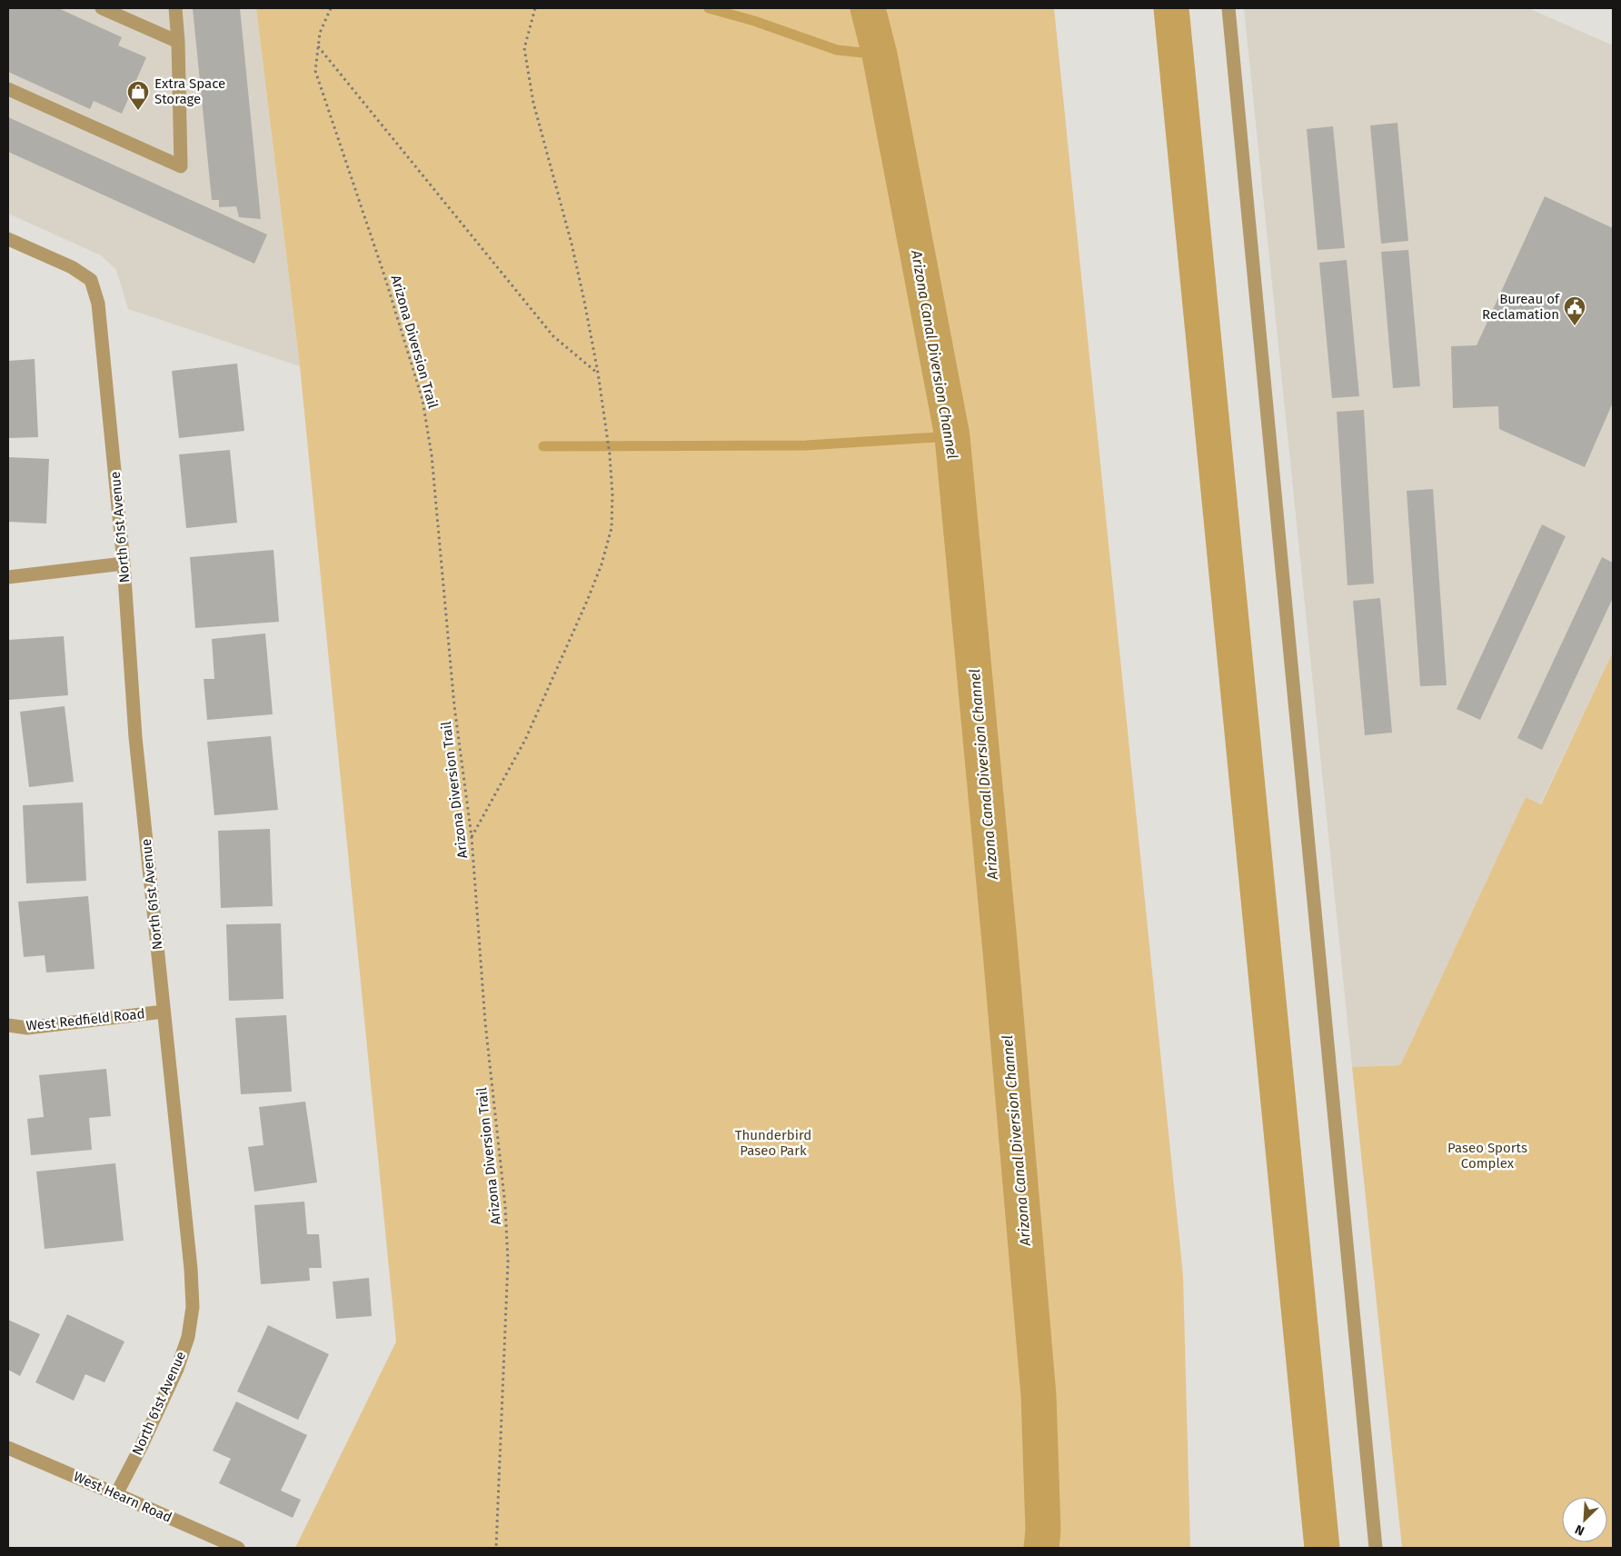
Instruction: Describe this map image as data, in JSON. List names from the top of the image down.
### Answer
{
  "streets": {
    "street": ["North 61st Avenue", "West Redfield Road", "West Hearn Road"],
    "path": ["Arizona Diversion Trail"]
  },
  "crossings": [
    ["North 61st Avenue", "West Redfield Road"],
    ["North 61st Avenue", "West Hearn Road"]
  ],
  "water": ["Arizona Canal Diversion Channel"],
  "parks": ["Thunderbird Paseo Park", "Paseo Sports Complex"],
  "places": {
    "shop": ["Extra Space Storage"],
    "public building": ["Bureau of Reclamation"]
  },
  "north": "bottom left"
}
